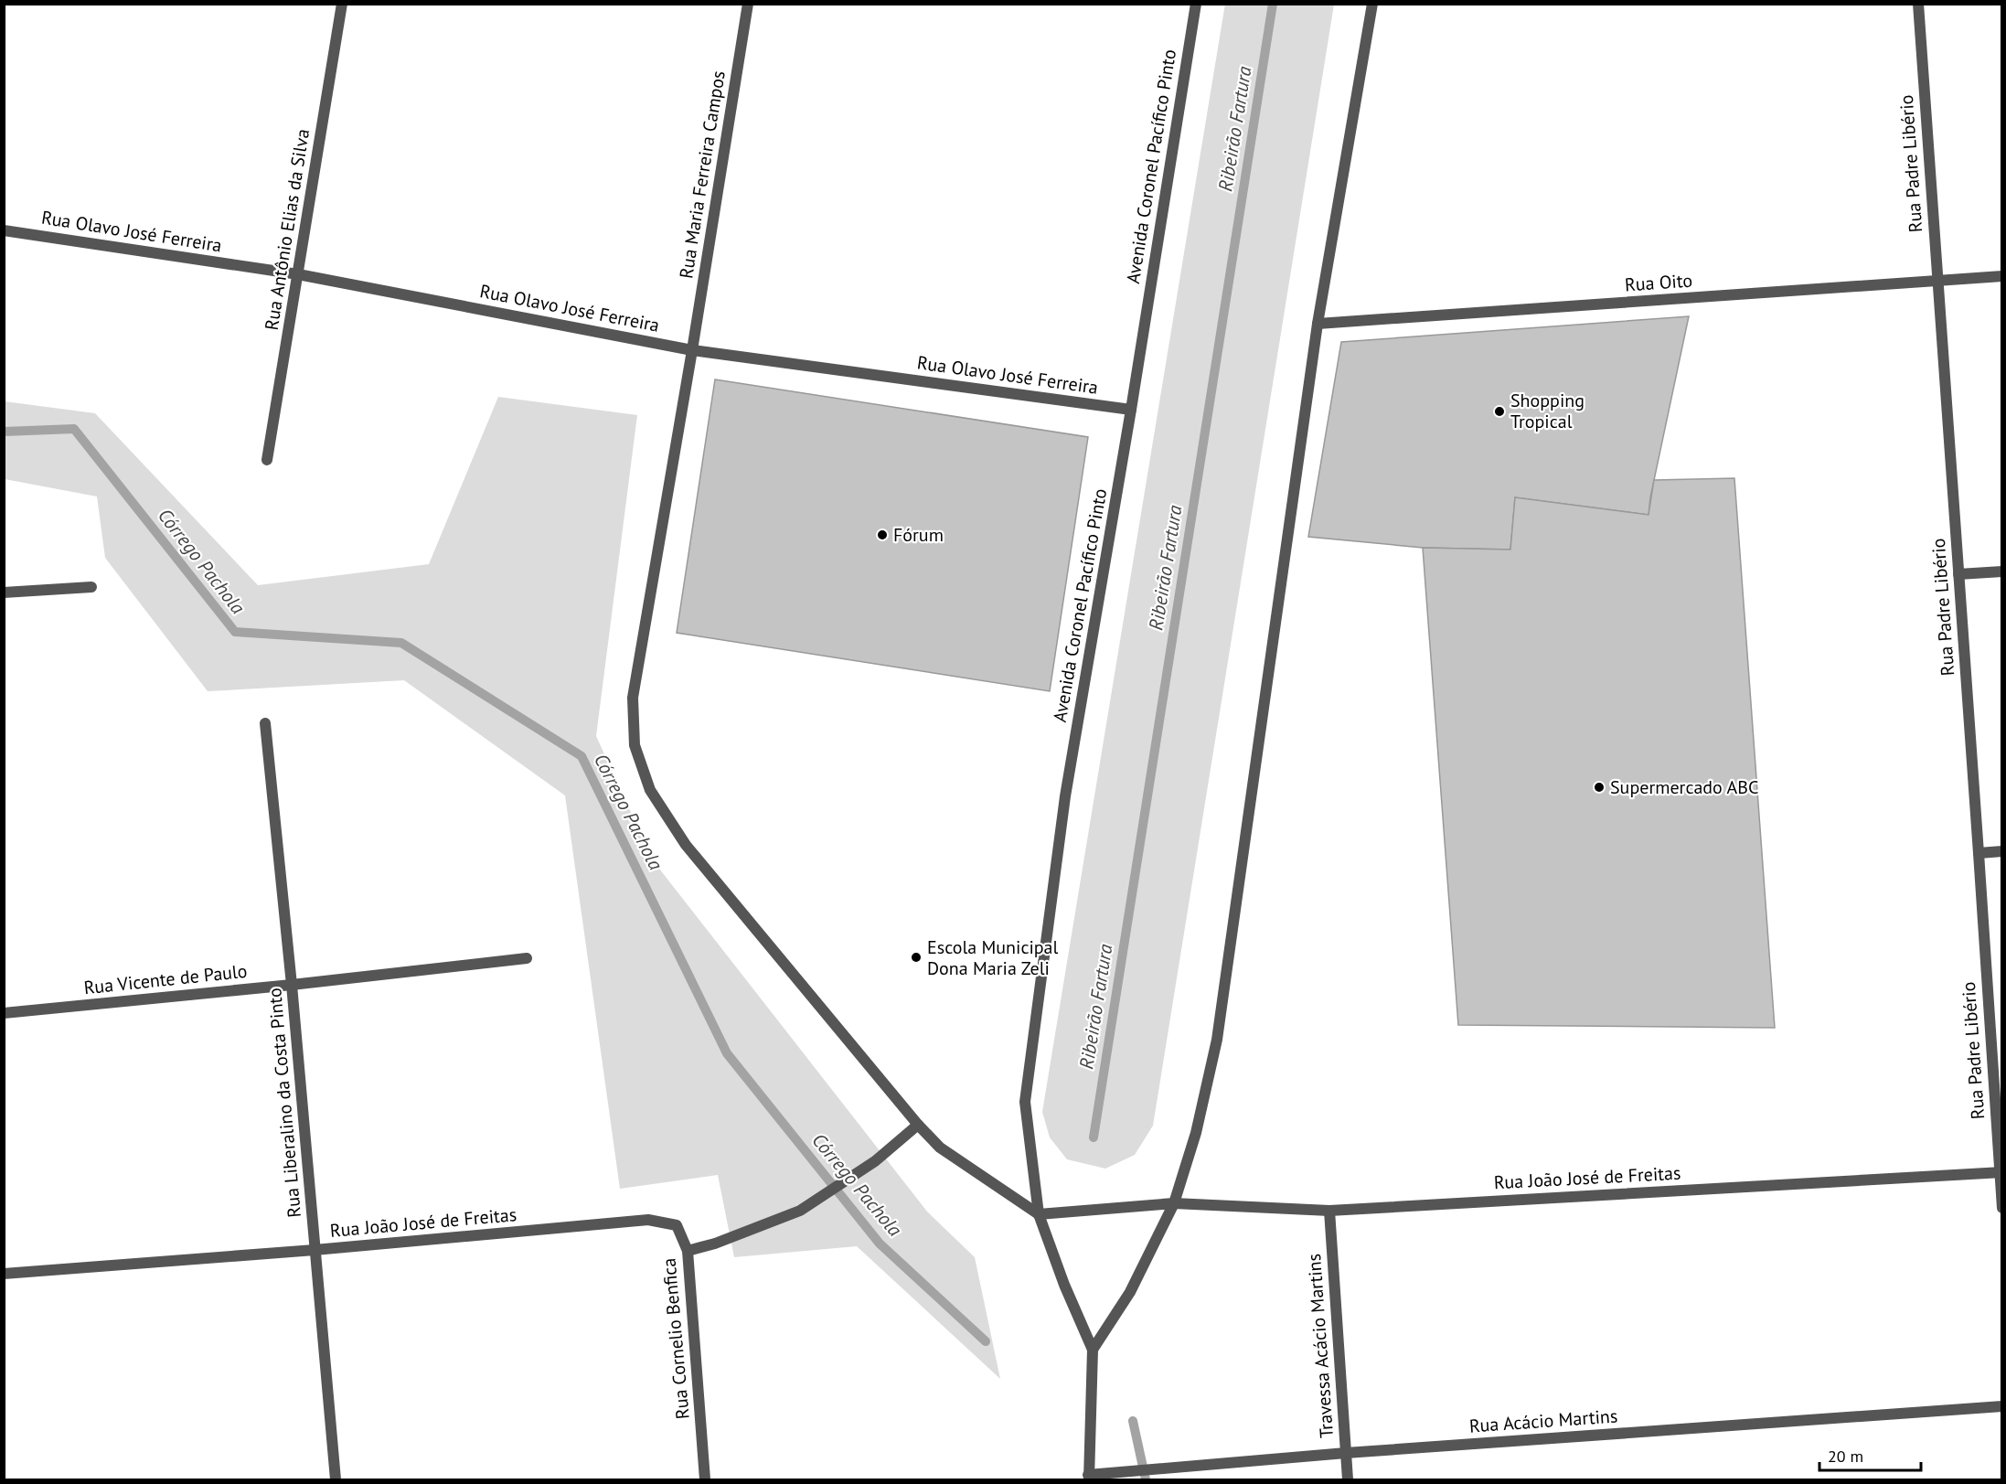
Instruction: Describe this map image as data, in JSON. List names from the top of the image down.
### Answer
{
  "streets": {
    "street": [
      "Rua Padre Libério",
      "Avenida Coronel Pacífico Pinto",
      "Rua Maria Ferreira Campos",
      "Rua Antônio Elias da Silva",
      "Rua Olavo José Ferreira",
      "Rua Oito",
      "Rua Vicente de Paulo",
      "Rua Liberalino da Costa Pinto",
      "Rua João José de Freitas",
      "Rua Cornelio Benfica",
      "Travessa Acácio Martins",
      "Rua Acácio Martins"
    ]
  },
  "crossings": [
    ["Rua Padre Libério", "Rua Oito"],
    ["Rua Padre Libério", "Rua João José de Freitas"],
    ["Avenida Coronel Pacífico Pinto", "Rua Maria Ferreira Campos"],
    ["Avenida Coronel Pacífico Pinto", "Rua Olavo José Ferreira"],
    ["Avenida Coronel Pacífico Pinto", "Rua João José de Freitas"],
    ["Rua Maria Ferreira Campos", "Rua Olavo José Ferreira"],
    ["Rua Maria Ferreira Campos", "Rua João José de Freitas"],
    ["Rua Antônio Elias da Silva", "Rua Olavo José Ferreira"],
    ["Rua Vicente de Paulo", "Rua Liberalino da Costa Pinto"],
    ["Rua Liberalino da Costa Pinto", "Rua João José de Freitas"],
    ["Rua João José de Freitas", "Rua Cornelio Benfica"],
    ["Rua João José de Freitas", "Travessa Acácio Martins"],
    ["Travessa Acácio Martins", "Rua Acácio Martins"]
  ],
  "water": ["Ribeirão Fartura", "Córrego Pachola"],
  "places": [
    "Shopping Tropical",
    "Fórum",
    "Supermercado ABC",
    "Escola Municipal Dona Maria Zeli"
  ],
  "scale_bar": "20 m"
}
